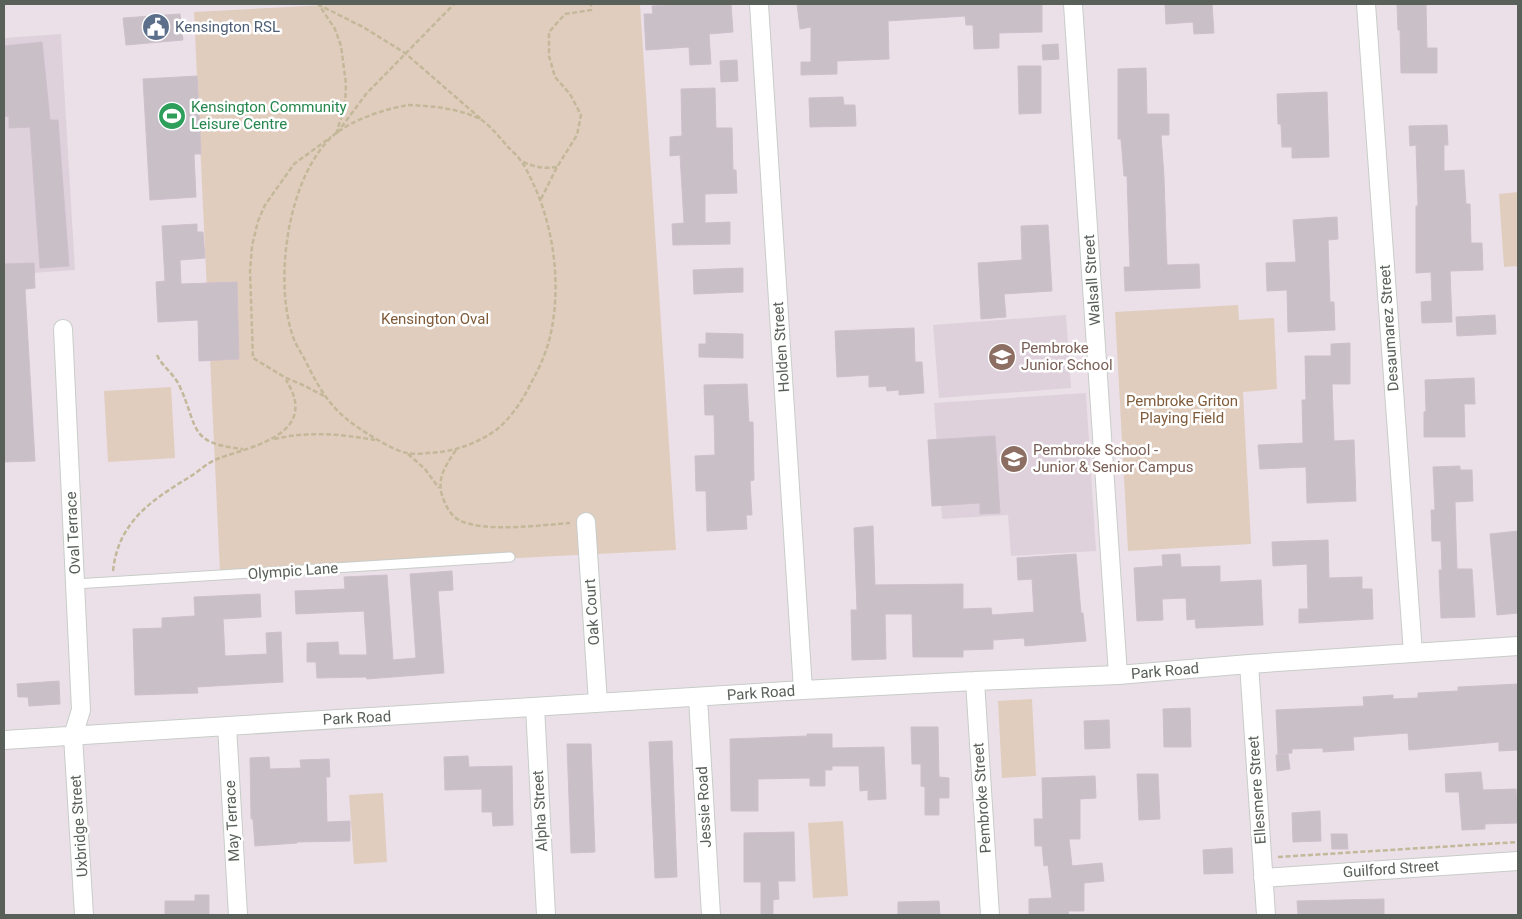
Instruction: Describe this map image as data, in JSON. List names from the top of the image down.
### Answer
{
  "streets": {
    "street": [
      "Walsall Street",
      "Desaumarez Street",
      "Holden Street",
      "Oval Terrace",
      "Oak Court",
      "Park Road",
      "Ellesmere Street",
      "Pembroke Street",
      "Jessie Road",
      "Alpha Street",
      "May Terrace",
      "Uxbridge Street",
      "Guilford Street"
    ],
    "lane": ["Olympic Lane"]
  },
  "crossings": [
    ["Walsall Street", "Park Road"],
    ["Desaumarez Street", "Park Road"],
    ["Holden Street", "Park Road"],
    ["Oval Terrace", "Olympic Lane"],
    ["Oval Terrace", "Park Road"],
    ["Oval Terrace", "Uxbridge Street"],
    ["Oak Court", "Park Road"],
    ["Park Road", "Ellesmere Street"],
    ["Park Road", "Pembroke Street"],
    ["Park Road", "Jessie Road"],
    ["Park Road", "Alpha Street"],
    ["Park Road", "May Terrace"],
    ["Park Road", "Uxbridge Street"],
    ["Ellesmere Street", "Guilford Street"]
  ],
  "parks": ["Kensington Oval", "Pembroke Griton Playing Field"],
  "places": {
    "public building": ["Kensington RSL"],
    "sports": ["Kensington Community Leisure Centre"],
    "school or university": ["Pembroke Junior School", "Pembroke School - Junior & Senior Campus"]
  }
}
